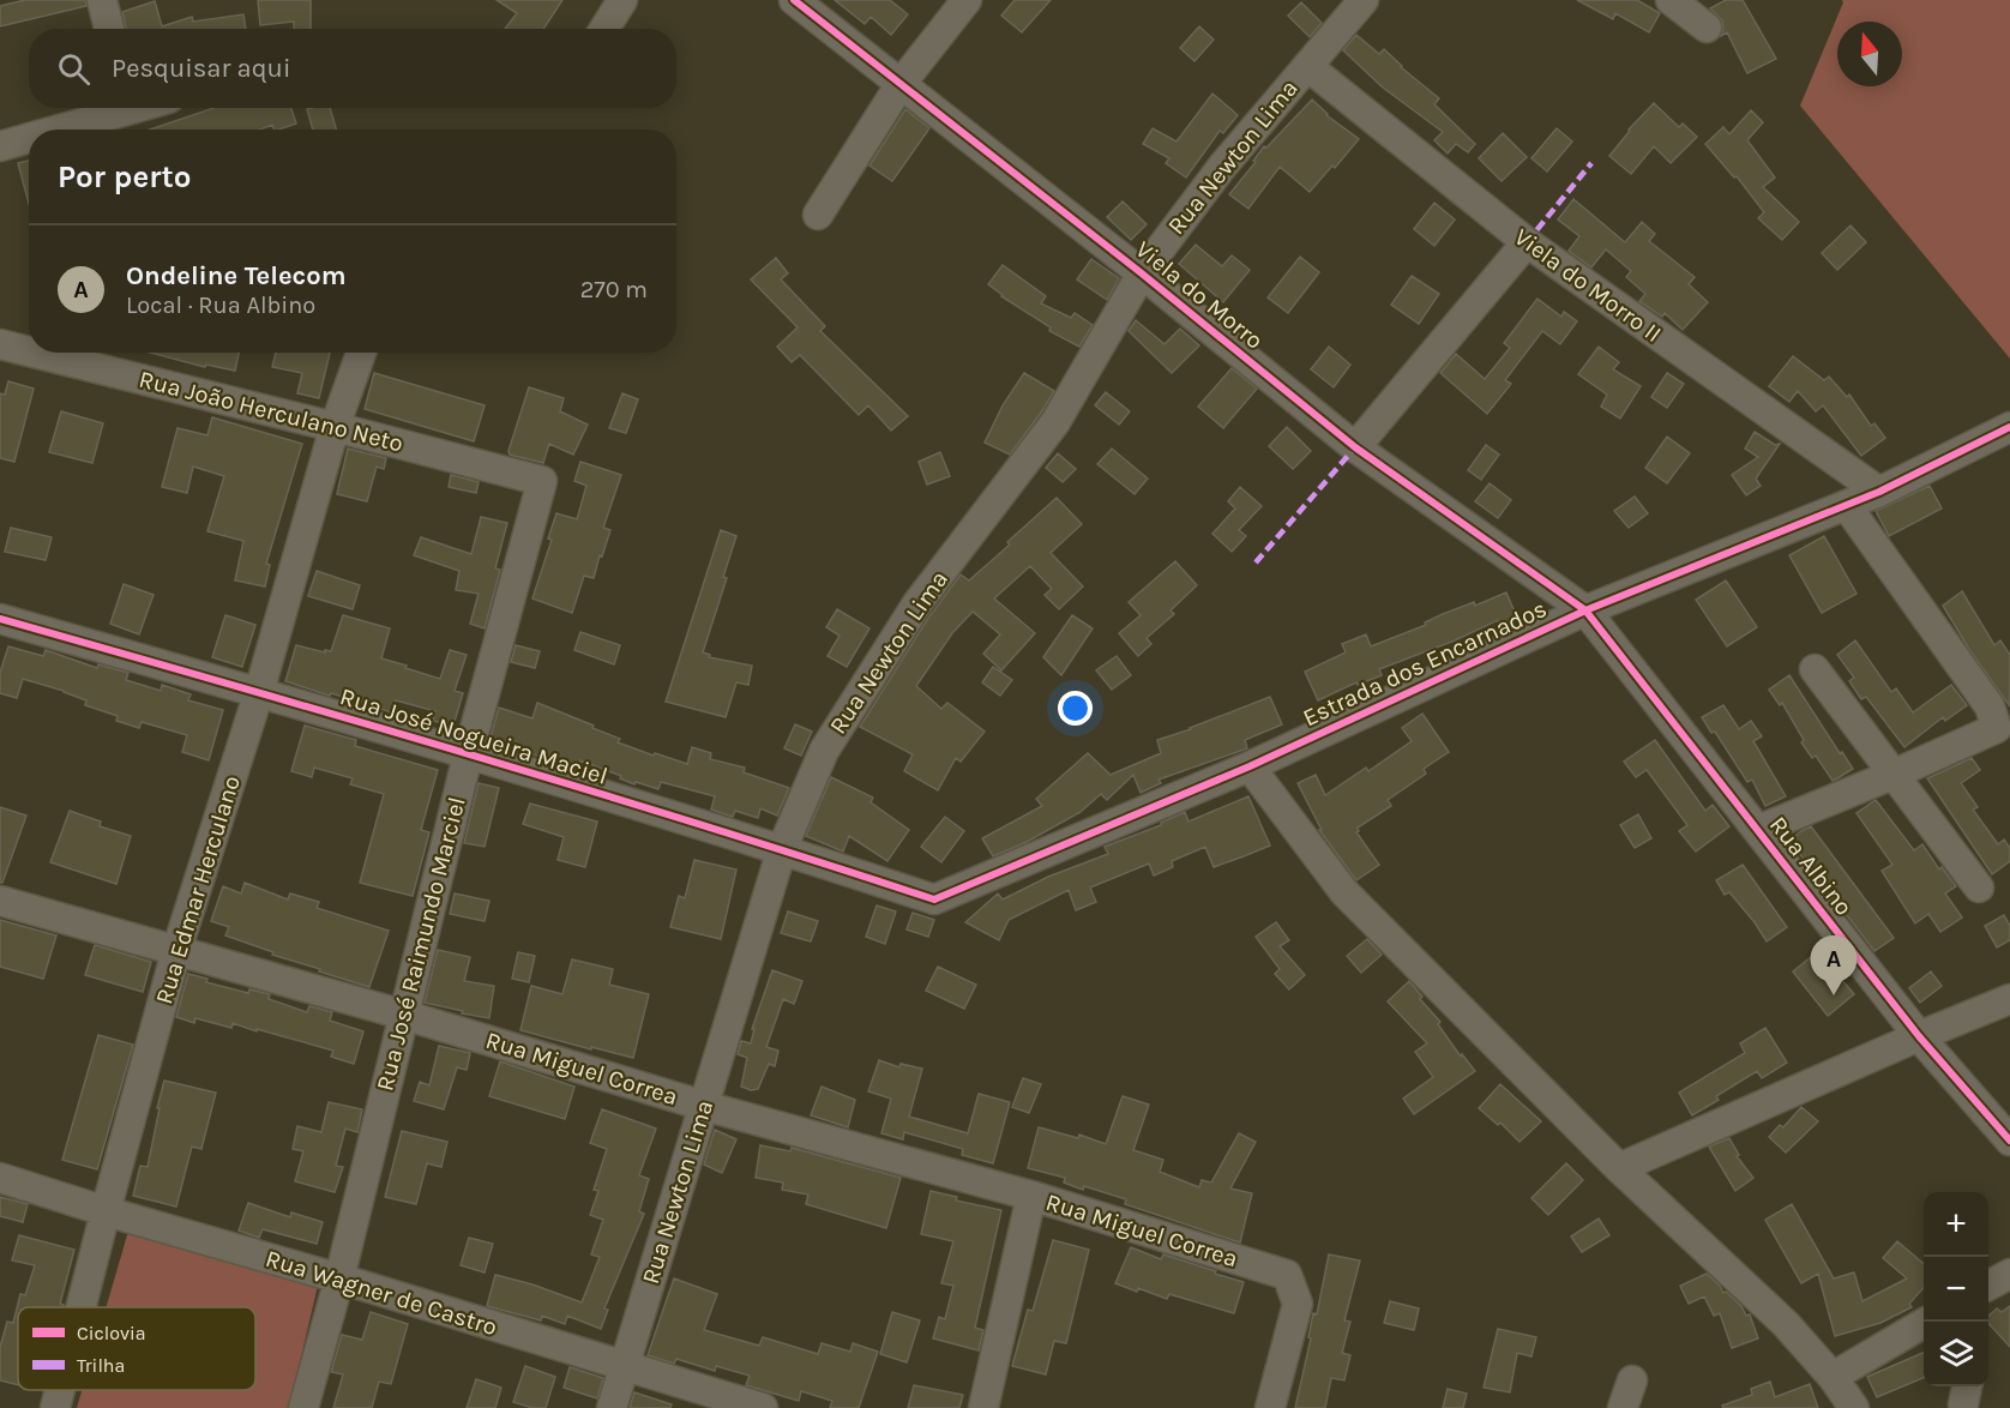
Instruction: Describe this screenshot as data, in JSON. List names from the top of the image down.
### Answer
{
  "streets": {
    "street": [
      "Rua Newton Lima",
      "Viela do Morro II",
      "Viela do Morro",
      "Rua João Herculano Neto",
      "Estrada dos Encarnados",
      "Rua José Nogueira Maciel",
      "Rua Albino",
      "Rua Edmar Herculano",
      "Rua José Raimundo Marciel",
      "Rua Miguel Correa",
      "Rua Wagner de Castro"
    ]
  },
  "crossings": [
    ["Rua Newton Lima", "Viela do Morro II"],
    ["Rua Newton Lima", "Viela do Morro"],
    ["Rua Newton Lima", "Rua José Nogueira Maciel"],
    ["Rua Newton Lima", "Rua Miguel Correa"],
    ["Rua Newton Lima", "Rua Wagner de Castro"],
    ["Viela do Morro II", "Estrada dos Encarnados"],
    ["Viela do Morro", "Estrada dos Encarnados"],
    ["Viela do Morro", "Rua Albino"],
    ["Rua João Herculano Neto", "Rua Edmar Herculano"],
    ["Rua João Herculano Neto", "Rua José Raimundo Marciel"],
    ["Estrada dos Encarnados", "Rua José Nogueira Maciel"],
    ["Estrada dos Encarnados", "Rua Albino"],
    ["Rua José Nogueira Maciel", "Rua Edmar Herculano"],
    ["Rua José Nogueira Maciel", "Rua José Raimundo Marciel"],
    ["Rua Edmar Herculano", "Rua Miguel Correa"],
    ["Rua Edmar Herculano", "Rua Wagner de Castro"],
    ["Rua José Raimundo Marciel", "Rua Miguel Correa"],
    ["Rua José Raimundo Marciel", "Rua Wagner de Castro"]
  ],
  "legend": ["Ciclovia", "Trilha"],
  "north": "top",
  "page": {
    "search": "Pesquisar aqui",
    "heading": "Por perto",
    "list": [
      {
        "mark": "A",
        "name": "Ondeline Telecom",
        "note": "Local · Rua Albino",
        "value": "270 m"
      }
    ],
    "pins": "A",
    "map_buttons": ["+", "−"]
  }
}
